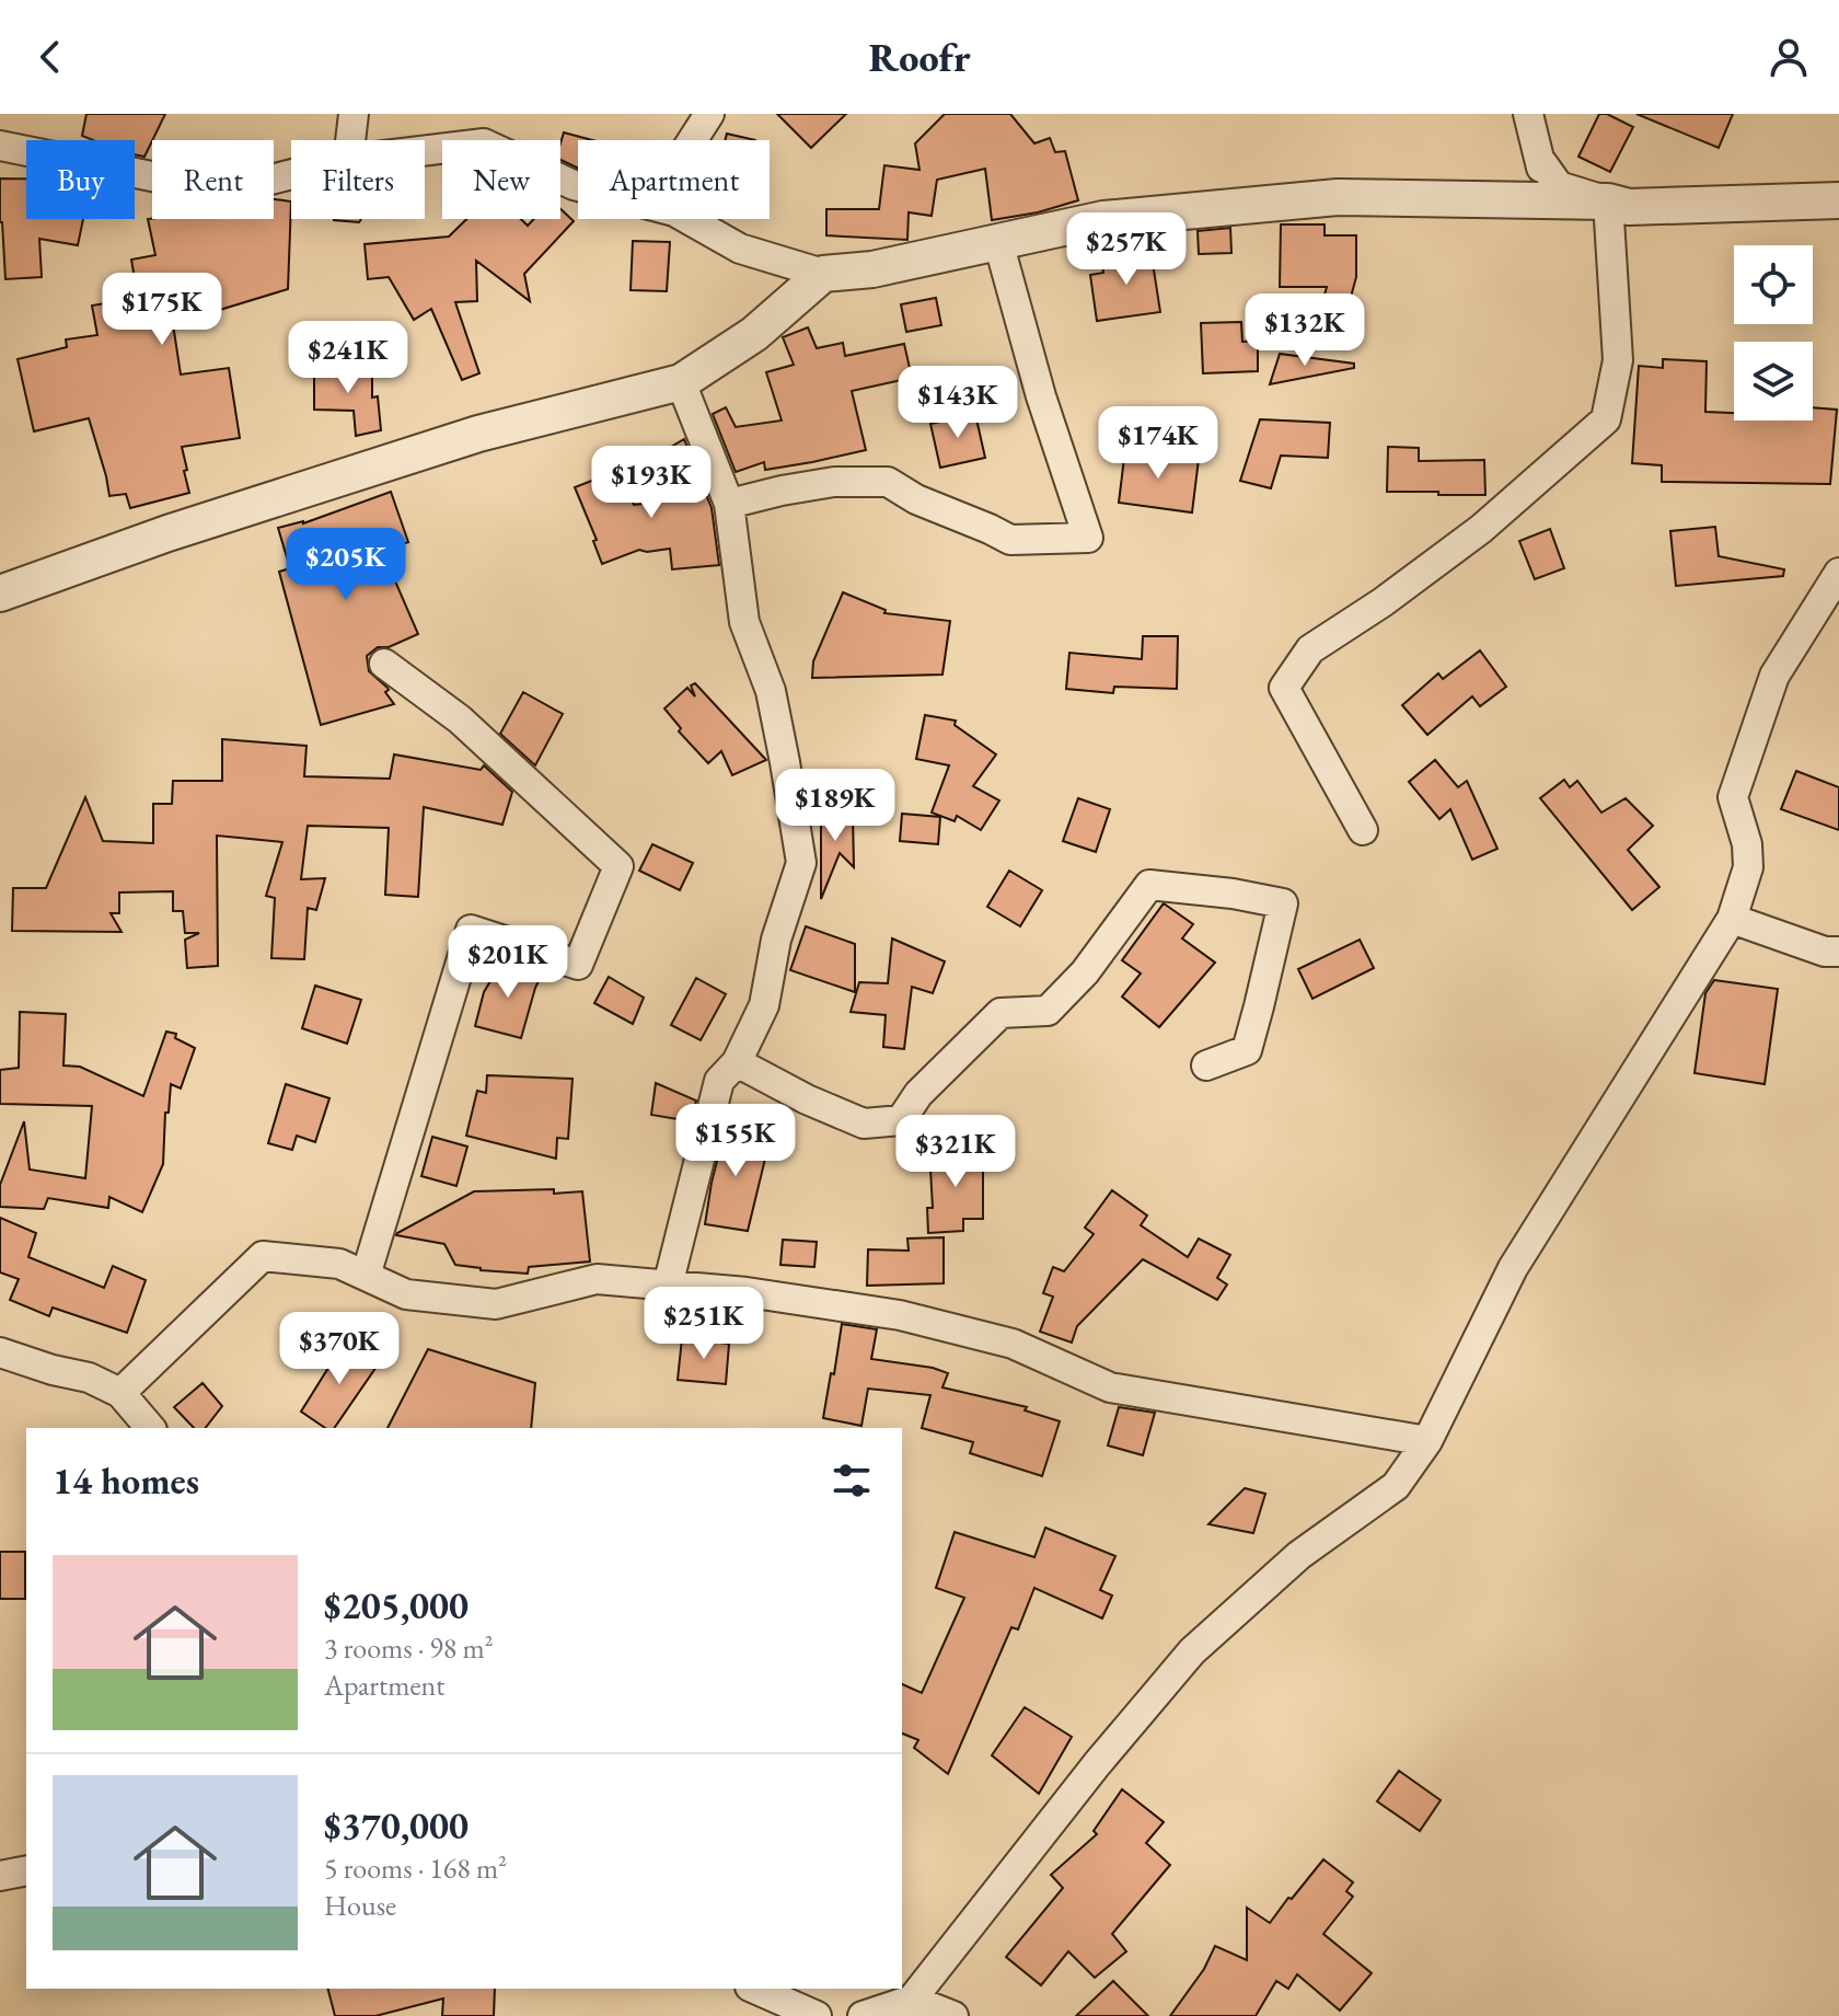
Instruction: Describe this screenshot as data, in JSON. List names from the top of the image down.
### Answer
{
  "page": {
    "header": "Roofr",
    "chip": [
      "Buy",
      "Rent",
      "Filters",
      "New",
      "Apartment"
    ],
    "price": [
      "$257K",
      "$175K",
      "$132K",
      "$241K",
      "$143K",
      "$174K",
      "$193K",
      "$205K",
      "$189K",
      "$201K",
      "$155K",
      "$321K",
      "$251K",
      "$370K"
    ],
    "heading": "14 homes",
    "list": [
      {
        "name": "$205,000",
        "note": "3 rooms · 98 m² · Apartment"
      },
      {
        "name": "$370,000",
        "note": "5 rooms · 168 m² · House"
      }
    ]
  }
}
